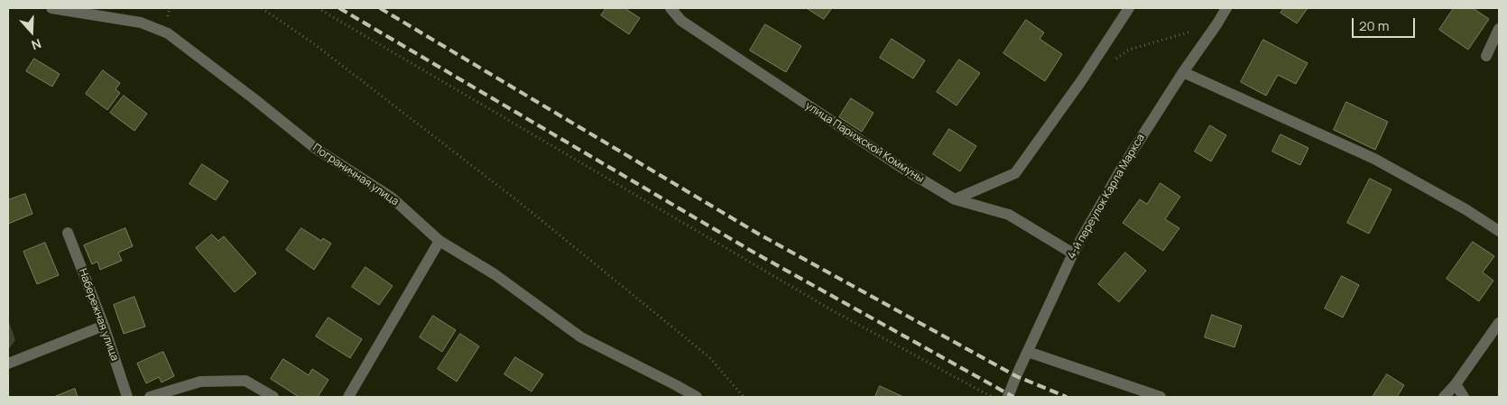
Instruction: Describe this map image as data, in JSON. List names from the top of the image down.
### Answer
{
  "streets": {
    "street": [
      "улица Парижской Коммуны",
      "Пограничная улица",
      "4-й переулок Карла Маркса",
      "Набережная улица"
    ]
  },
  "crossings": [
    ["улица Парижской Коммуны", "4-й переулок Карла Маркса"]
  ],
  "scale_bar": "20 m",
  "north": "bottom"
}
